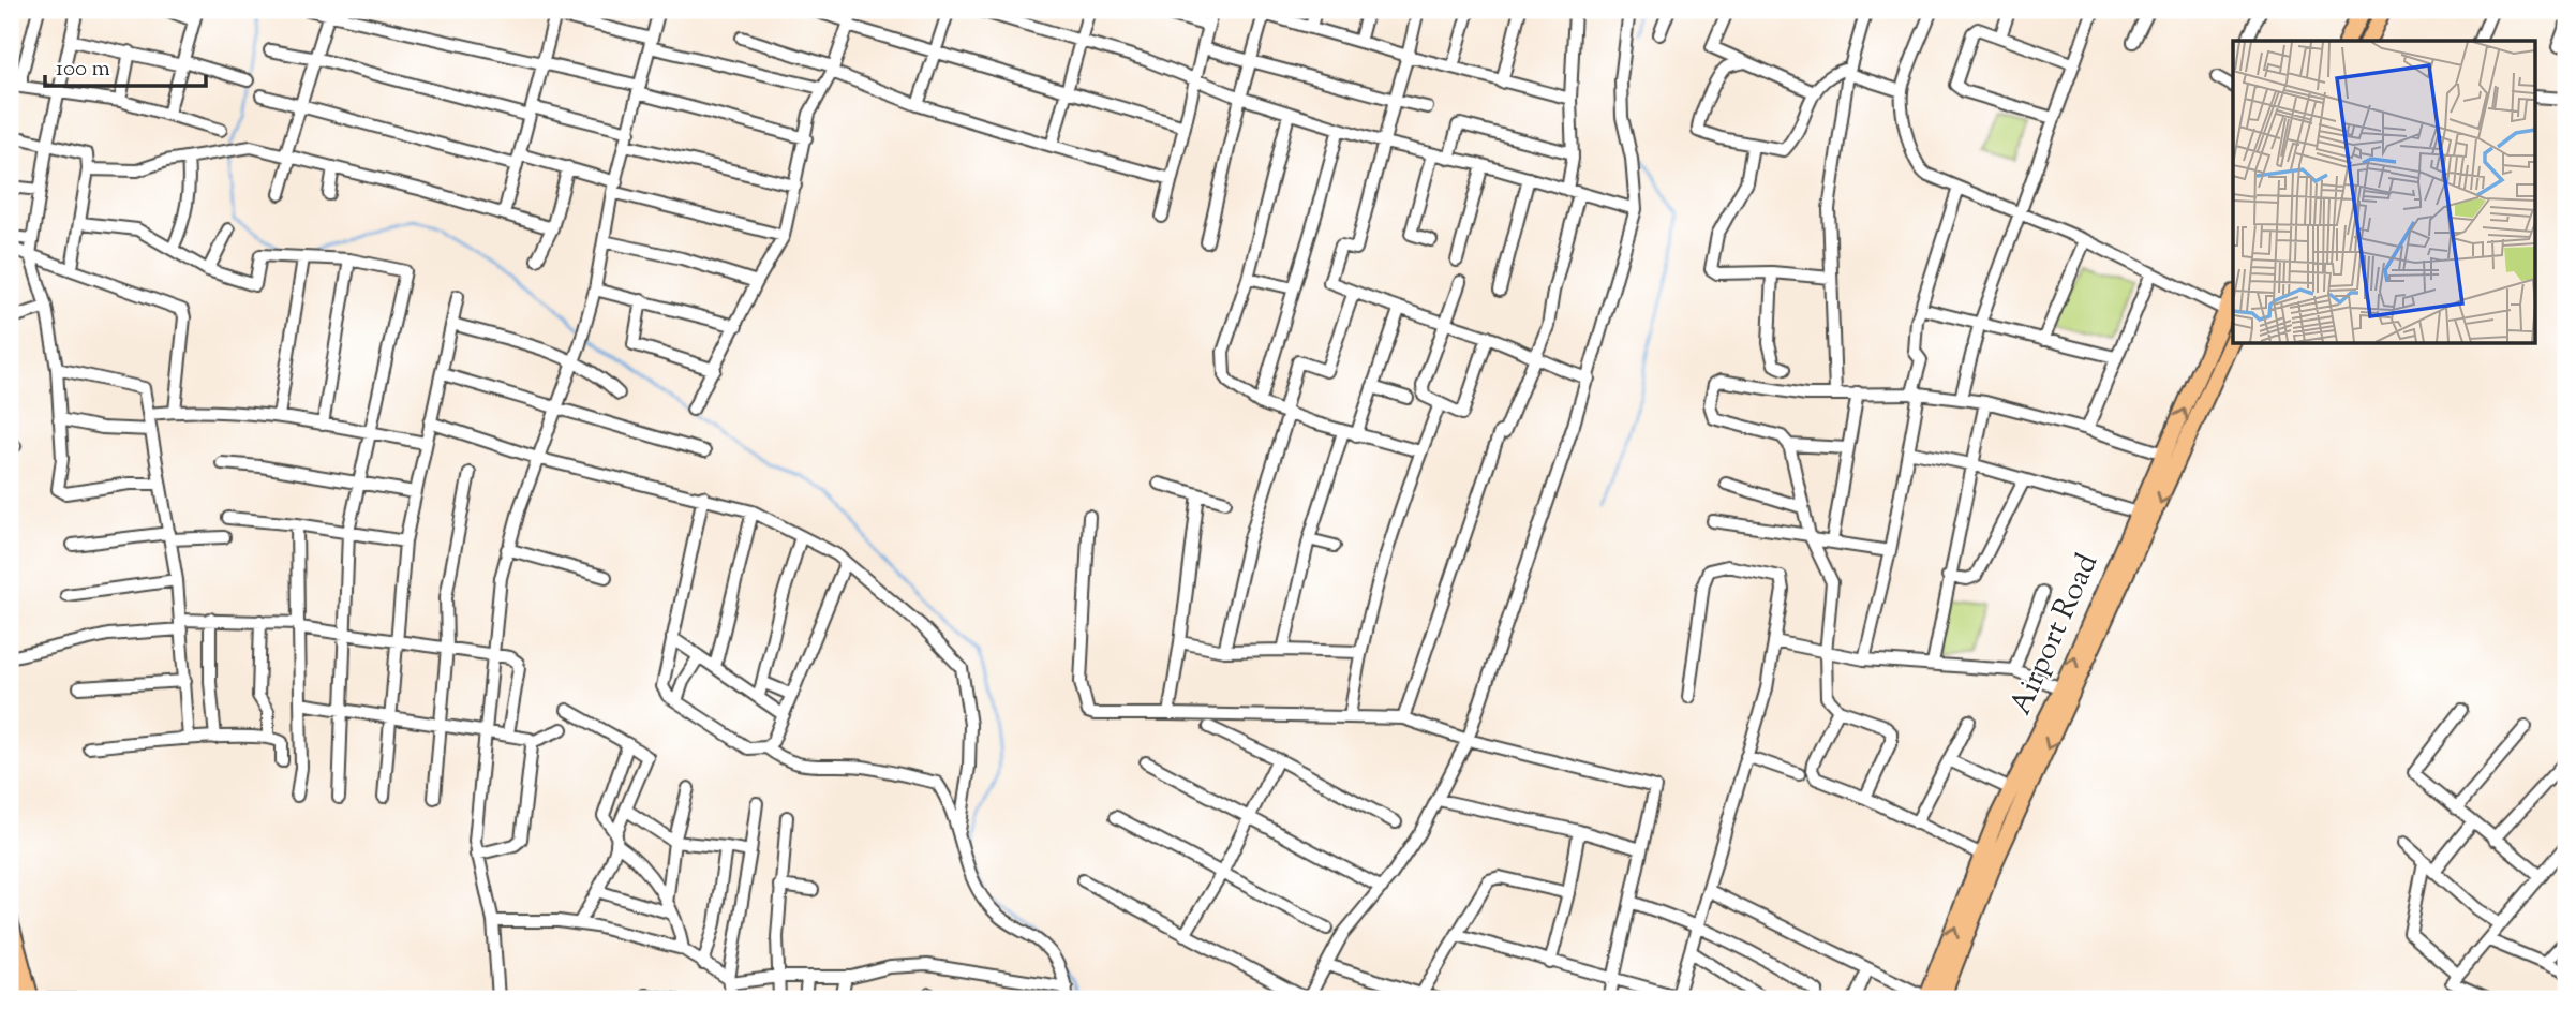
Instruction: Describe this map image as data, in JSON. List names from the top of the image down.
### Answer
{
  "streets": {
    "main road": ["Airport Road"]
  },
  "scale_bar": "100 m"
}
